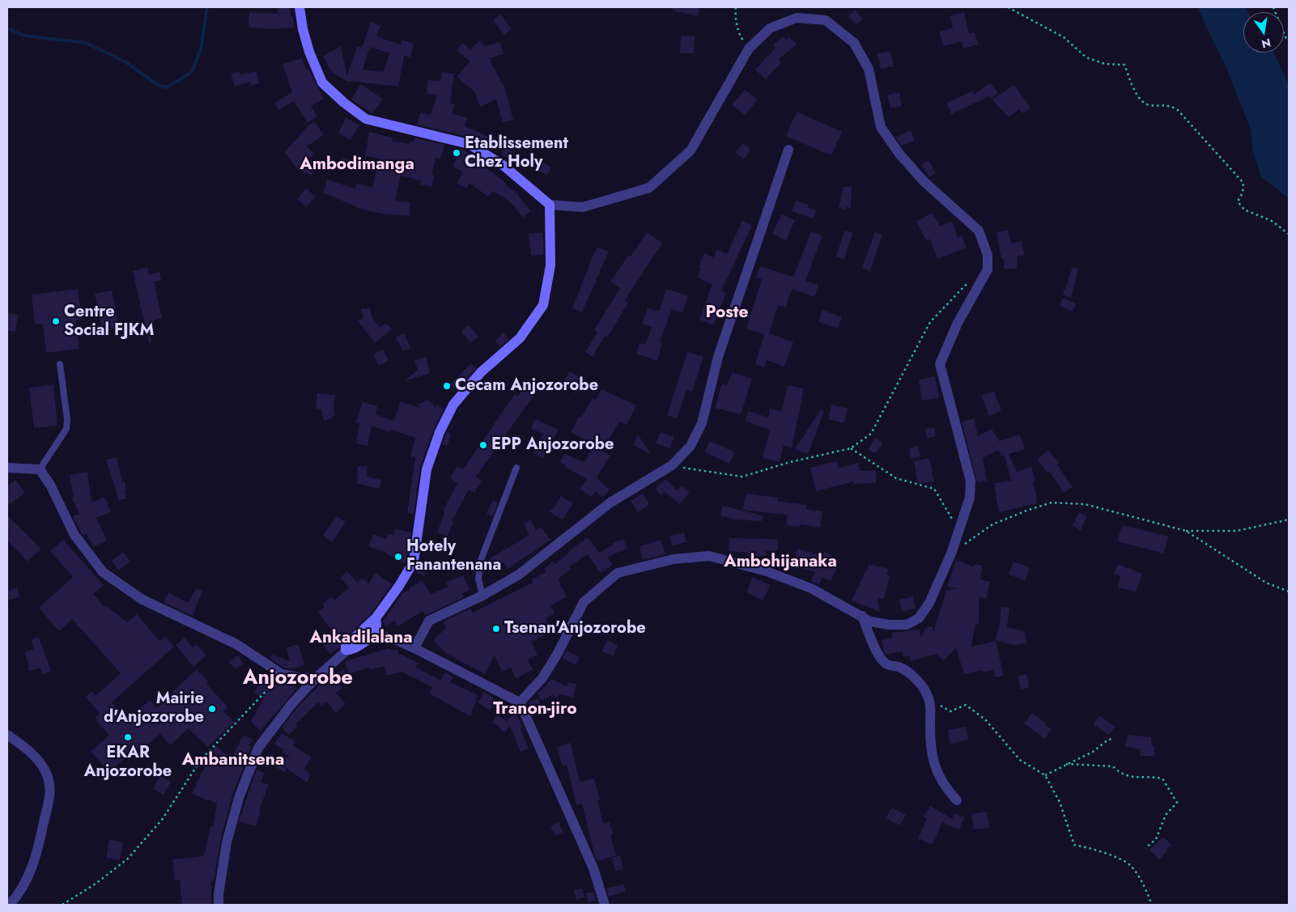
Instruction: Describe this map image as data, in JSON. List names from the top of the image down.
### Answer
{
  "districts": [
    "Ambodimanga",
    "Poste",
    "Ambohijanaka",
    "Ankadilalana",
    "Anjozorobe",
    "Tranon-jiro",
    "Ambanitsena"
  ],
  "places": [
    "Etablissement Chez Holy",
    "Centre Social FJKM",
    "Cecam Anjozorobe",
    "EPP Anjozorobe",
    "Hotely Fanantenana",
    "Tsenan'Anjozorobe",
    "Mairie d'Anjozorobe",
    "EKAR Anjozorobe"
  ],
  "north": "bottom"
}
